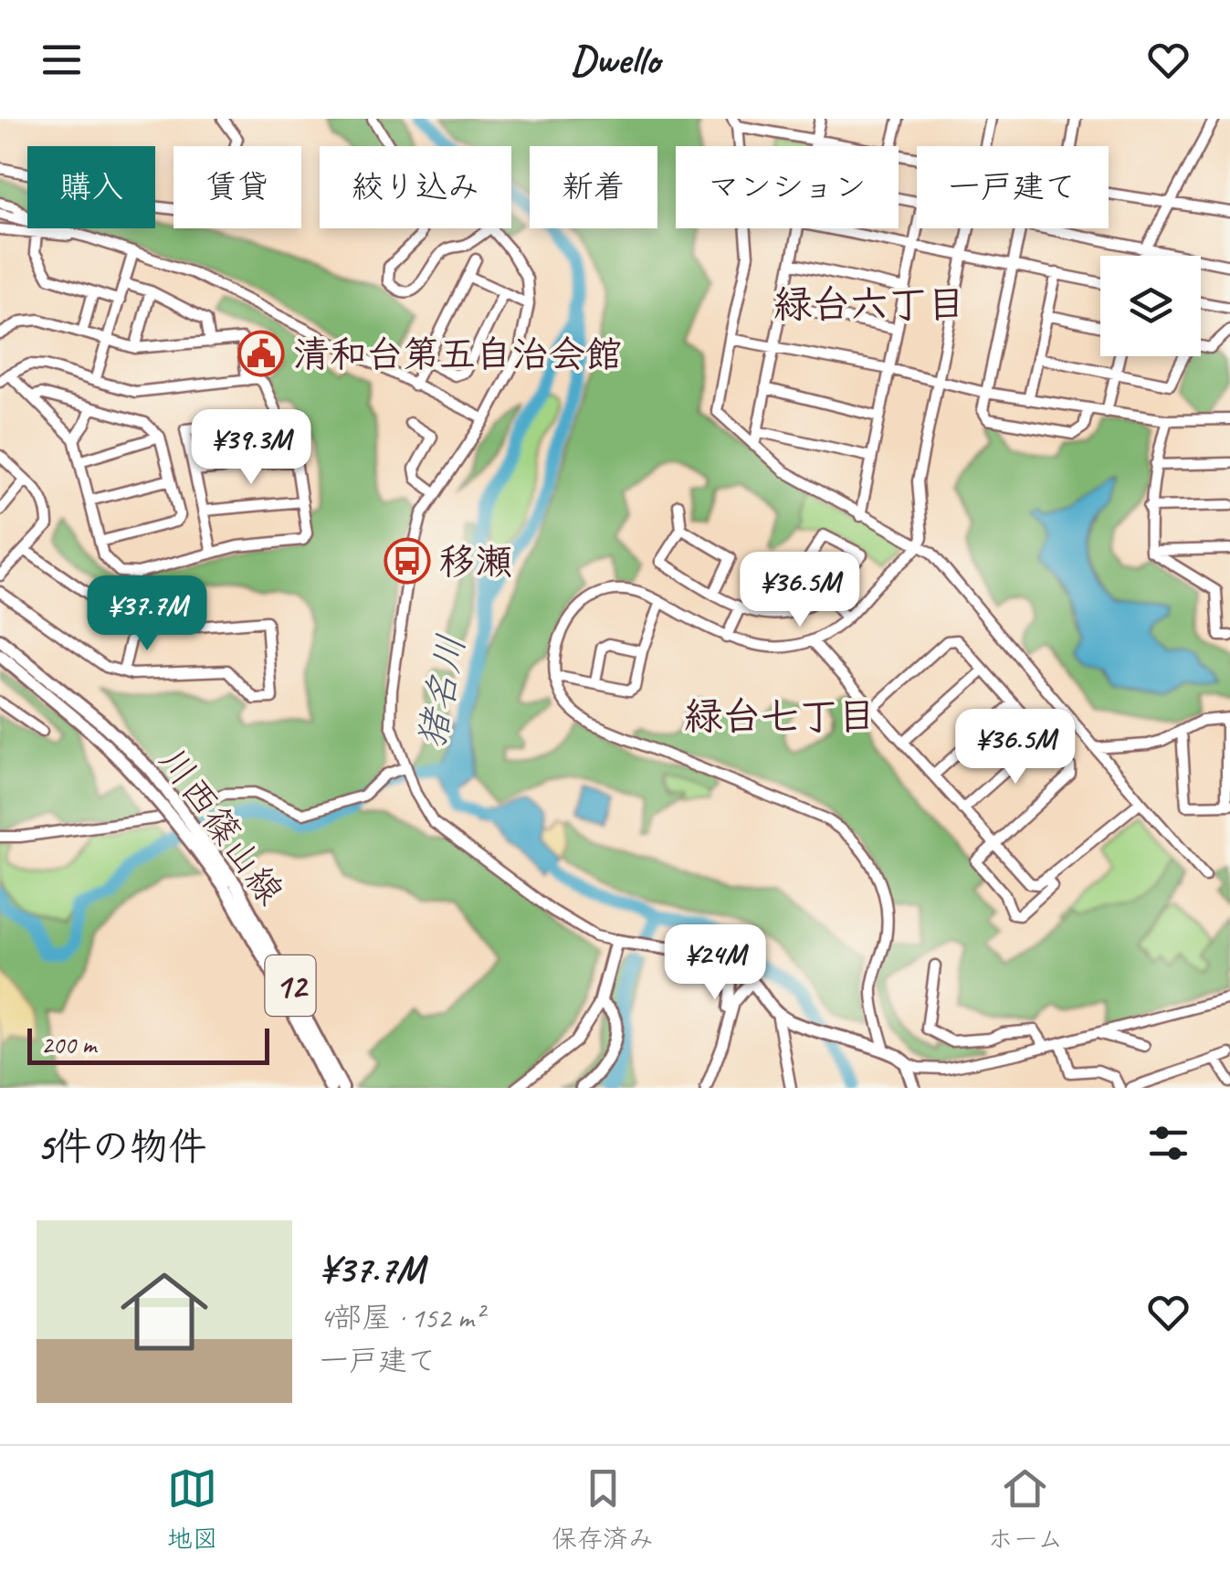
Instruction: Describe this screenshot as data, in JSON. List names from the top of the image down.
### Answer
{
  "streets": {
    "main road": ["川西篠山線", "12"]
  },
  "districts": ["緑台六丁目", "緑台七丁目"],
  "water": ["猪名川"],
  "places": {
    "public building": ["清和台第五自治会館"],
    "bus stop": ["移瀬"]
  },
  "scale_bar": "200 m",
  "page": {
    "header": "Dwello",
    "chip": [
      "購入",
      "賃貸",
      "絞り込み",
      "新着",
      "マンション",
      "一戸建て"
    ],
    "price": [
      "¥39.3M",
      "¥36.5M",
      "¥37.7M",
      "¥36.5M",
      "¥24M"
    ],
    "scale": "200 m",
    "heading": "5件の物件",
    "list": [
      {
        "name": "¥37.7M",
        "note": "4部屋 · 152 m² · 一戸建て"
      }
    ],
    "tabs": ["地図", "保存済み", "ホーム"]
  }
}
